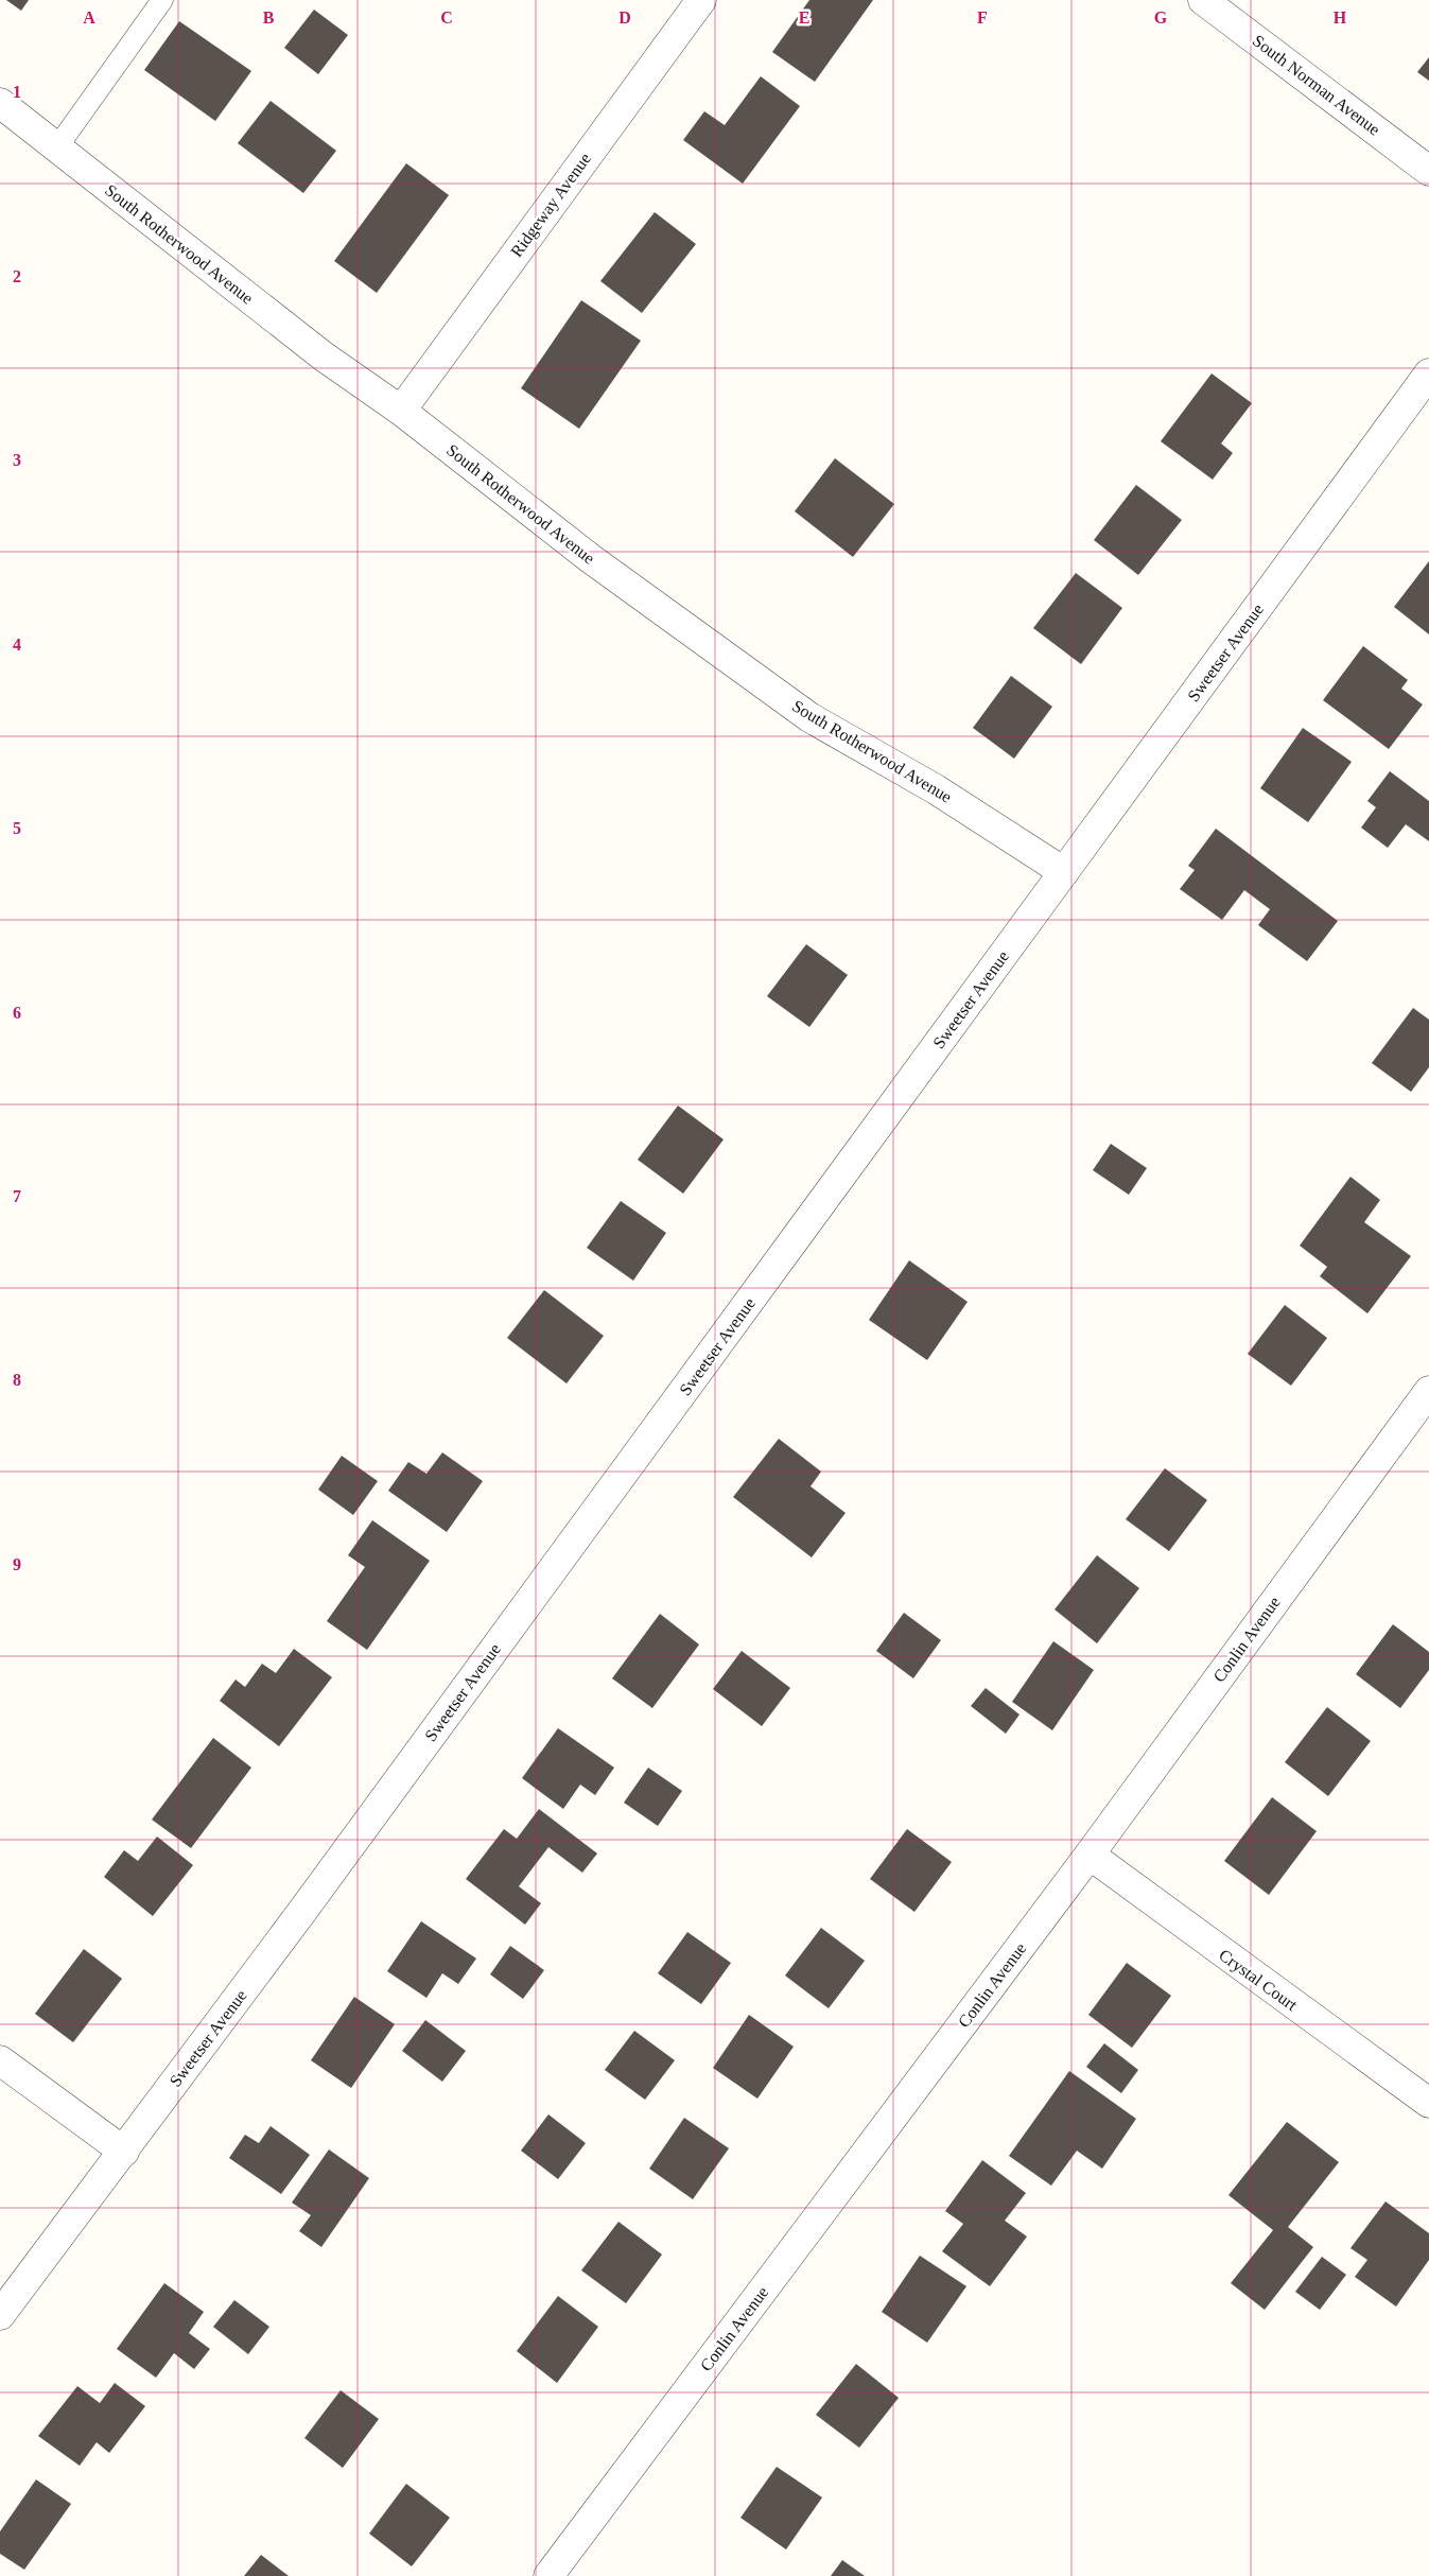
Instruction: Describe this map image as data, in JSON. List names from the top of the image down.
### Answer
{
  "streets": {
    "street": [
      "South Norman Avenue",
      "Ridgeway Avenue",
      "South Rotherwood Avenue",
      "Sweetser Avenue",
      "Conlin Avenue",
      "Crystal Court"
    ]
  },
  "crossings": [
    ["Ridgeway Avenue", "South Rotherwood Avenue"],
    ["South Rotherwood Avenue", "Sweetser Avenue"],
    ["Conlin Avenue", "Crystal Court"]
  ],
  "grid": {
    "columns": [
      "A",
      "B",
      "C",
      "D",
      "E",
      "F",
      "G",
      "H"
    ],
    "rows": [
      "1",
      "2",
      "3",
      "4",
      "5",
      "6",
      "7",
      "8",
      "9"
    ]
  }
}
